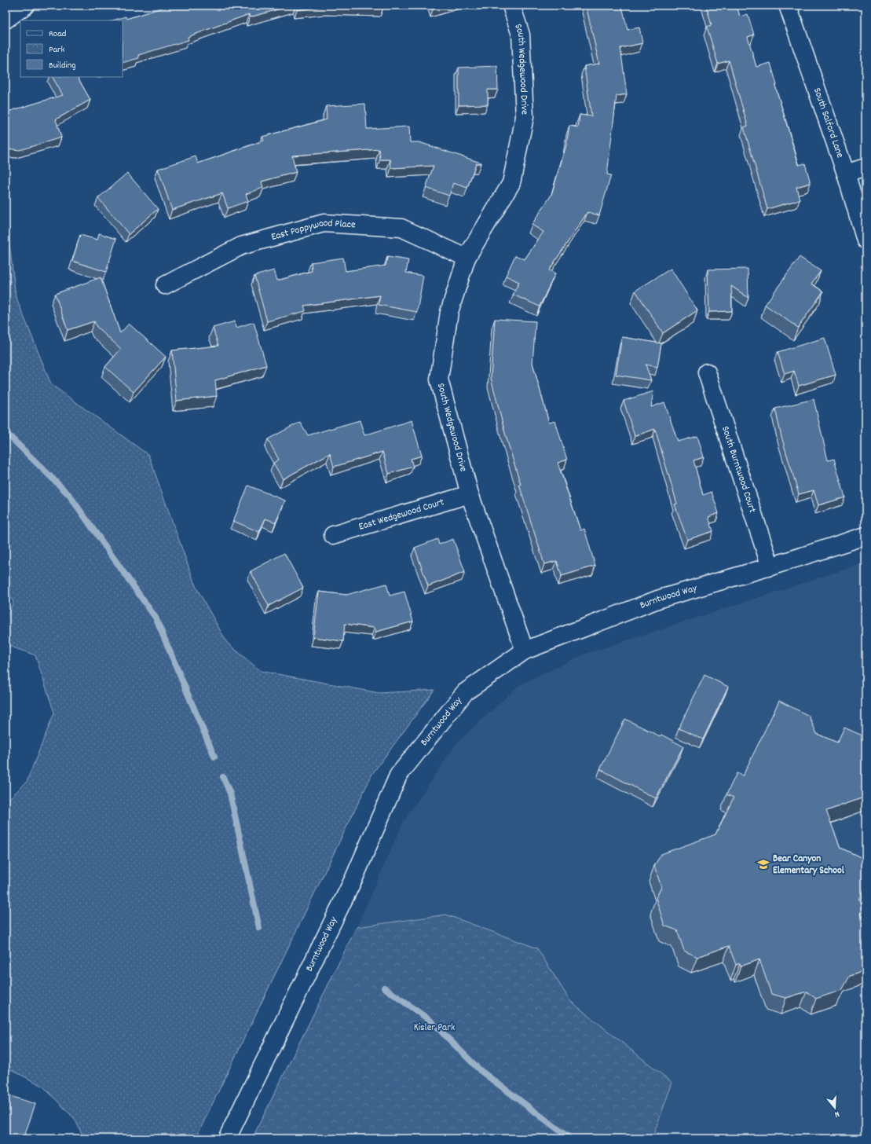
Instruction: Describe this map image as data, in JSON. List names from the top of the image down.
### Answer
{
  "streets": {
    "street": [
      "South Wedgewood Drive",
      "South Salford Lane",
      "East Poppywood Place",
      "South Burntwood Court",
      "East Wedgewood Court",
      "Burntwood Way"
    ]
  },
  "crossings": [
    ["South Wedgewood Drive", "East Poppywood Place"],
    ["South Wedgewood Drive", "East Wedgewood Court"],
    ["South Wedgewood Drive", "Burntwood Way"],
    ["South Burntwood Court", "Burntwood Way"]
  ],
  "parks": ["Kisler Park"],
  "places": {
    "school or university": ["Bear Canyon Elementary School"]
  },
  "legend": ["Road", "Park", "Building"],
  "north": "bottom"
}
